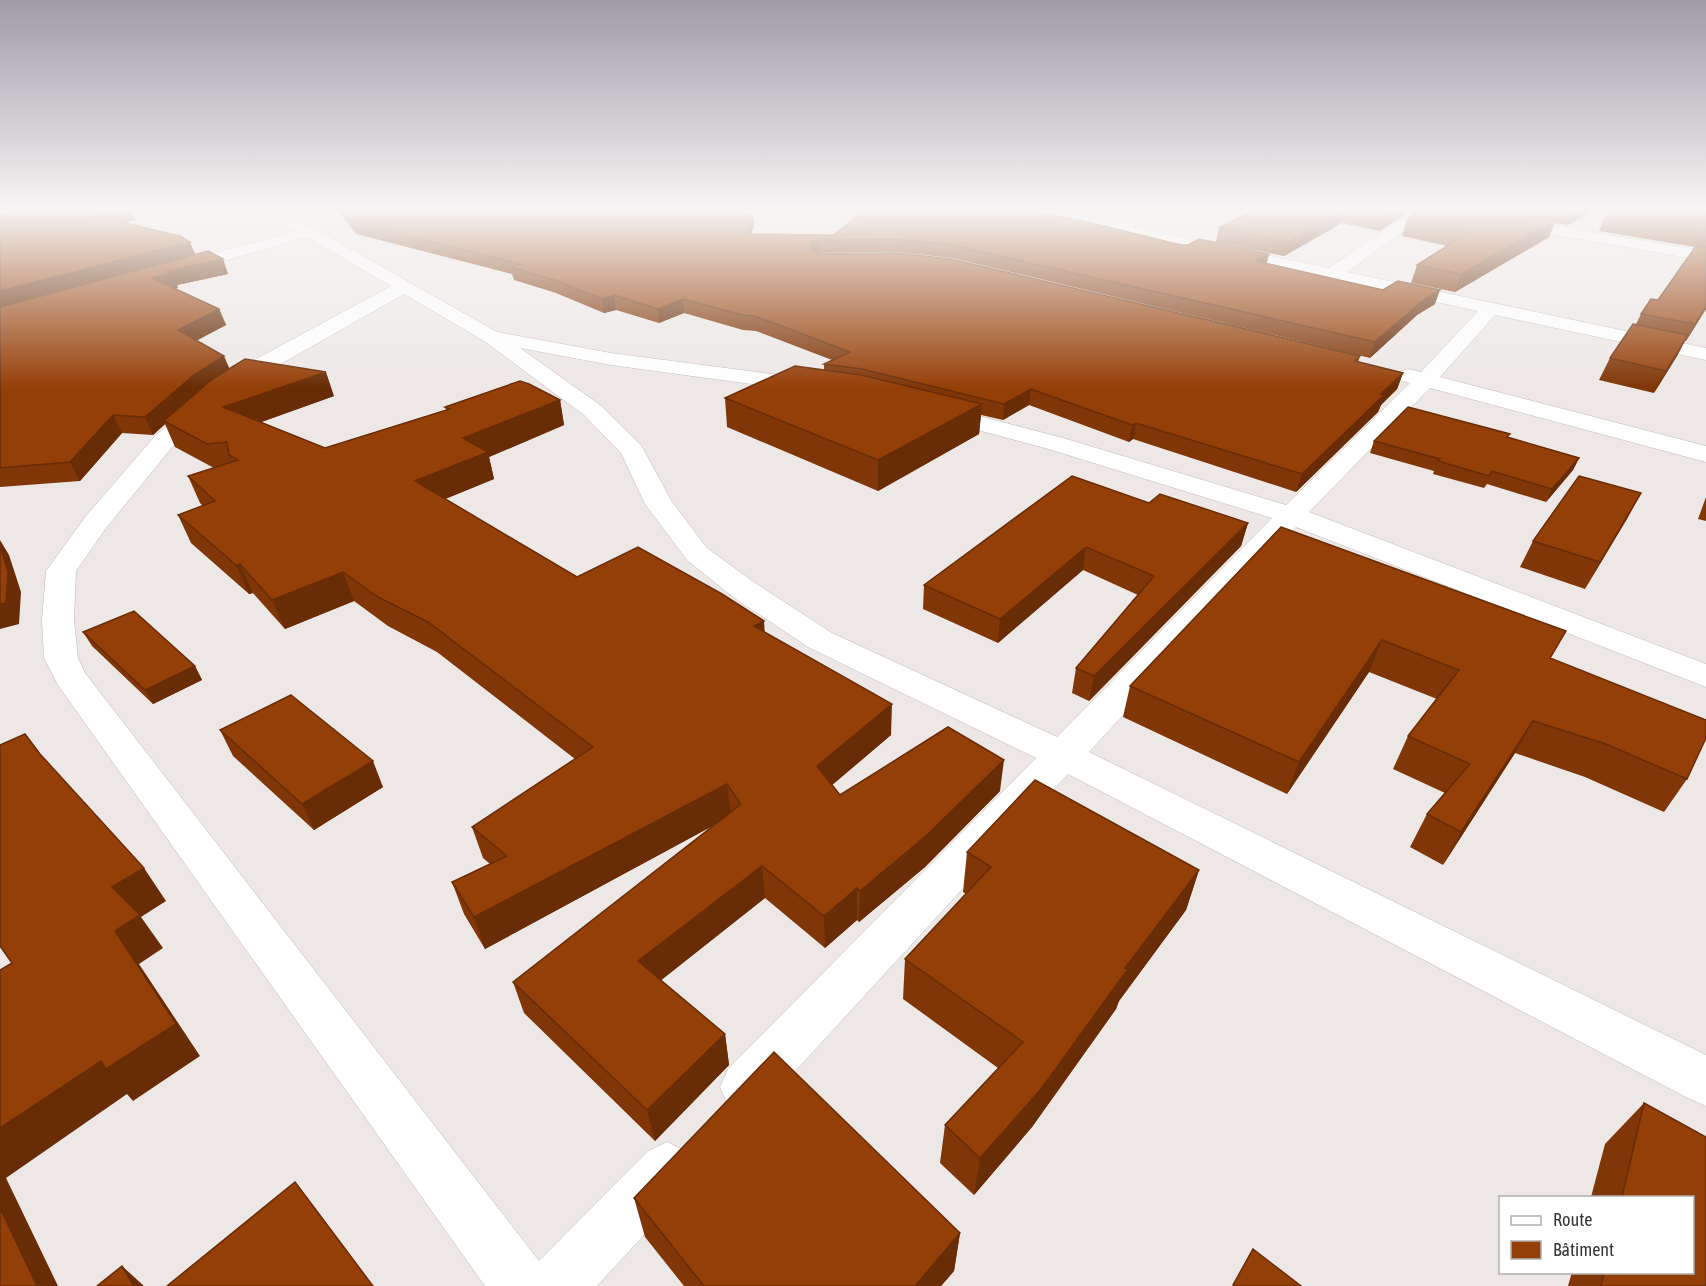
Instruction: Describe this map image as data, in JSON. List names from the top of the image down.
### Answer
{
  "legend": ["Route", "Bâtiment"]
}
